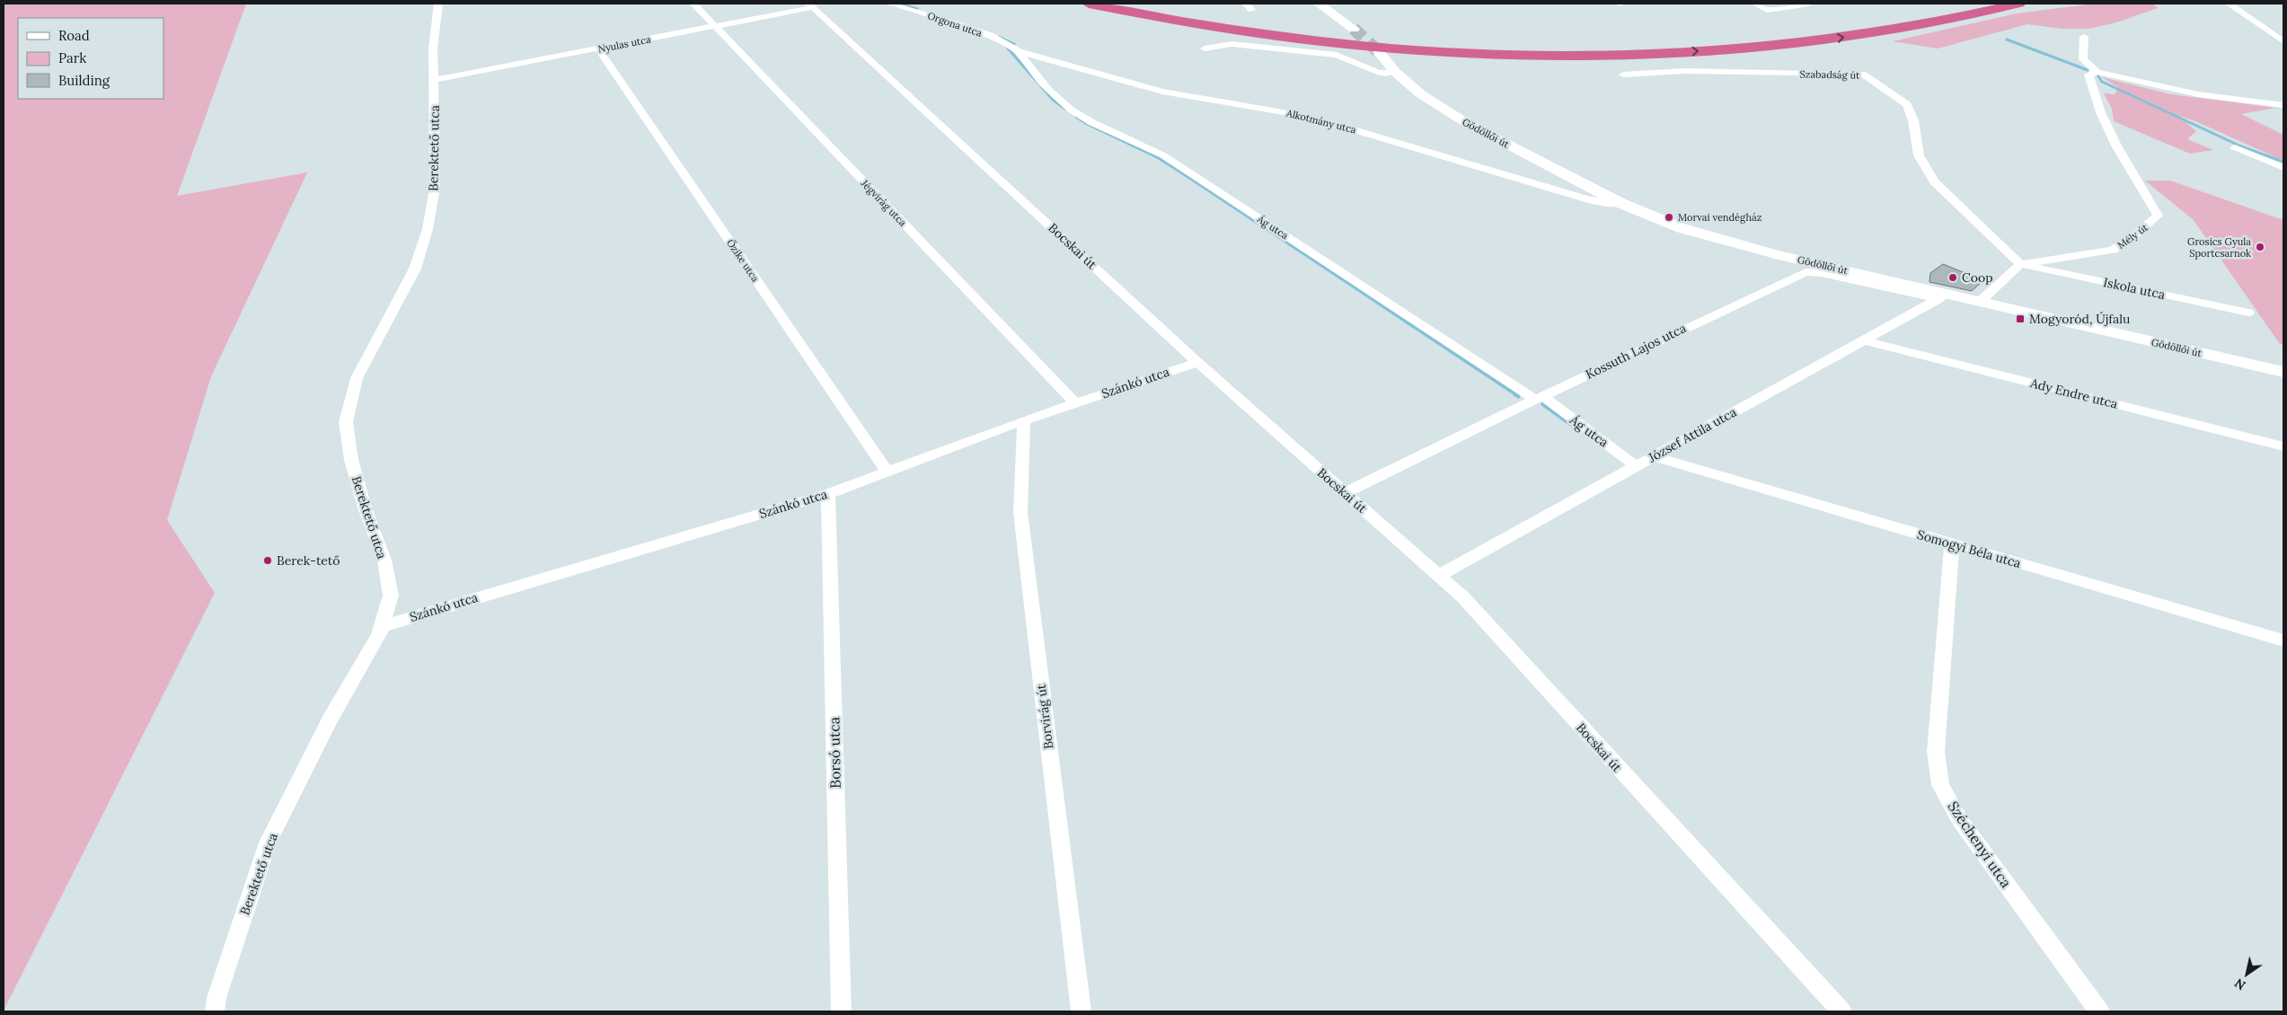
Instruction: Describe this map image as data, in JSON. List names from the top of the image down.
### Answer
{
  "streets": {
    "main road": ["Gödöllői út"],
    "street": [
      "Orgona utca",
      "Nyulas utca",
      "Szabadság út",
      "Alkotmány utca",
      "Berektető utca",
      "Jégvirág utca",
      "Ág utca",
      "Mély út",
      "Bocskai út",
      "Őzike utca",
      "Iskola utca",
      "Kossuth Lajos utca",
      "Szánkó utca",
      "Ady Endre utca",
      "József Attila utca",
      "Somogyi Béla utca",
      "Borvirág út",
      "Borsó utca",
      "Széchenyi utca"
    ]
  },
  "crossings": [
    ["Orgona utca", "Alkotmány utca"],
    ["Orgona utca", "Ág utca"],
    ["Nyulas utca", "Berektető utca"],
    ["Nyulas utca", "Jégvirág utca"],
    ["Nyulas utca", "Bocskai út"],
    ["Nyulas utca", "Őzike utca"],
    ["Szabadság út", "Mély út"],
    ["Szabadság út", "Iskola utca"],
    ["Alkotmány utca", "Gödöllői út"],
    ["Alkotmány utca", "Ág utca"],
    ["Gödöllői út", "Kossuth Lajos utca"],
    ["Gödöllői út", "József Attila utca"],
    ["Berektető utca", "Szánkó utca"],
    ["Jégvirág utca", "Szánkó utca"],
    ["Ág utca", "Kossuth Lajos utca"],
    ["Ág utca", "József Attila utca"],
    ["Mély út", "Iskola utca"],
    ["Bocskai út", "Kossuth Lajos utca"],
    ["Bocskai út", "Szánkó utca"],
    ["Bocskai út", "József Attila utca"],
    ["Őzike utca", "Szánkó utca"],
    ["Kossuth Lajos utca", "József Attila utca"],
    ["Szánkó utca", "Borvirág út"],
    ["Szánkó utca", "Borsó utca"],
    ["Ady Endre utca", "József Attila utca"],
    ["József Attila utca", "Somogyi Béla utca"],
    ["Somogyi Béla utca", "Széchenyi utca"]
  ],
  "places": {
    "other": [
      "Morvai vendégház",
      "Grosics Gyula Sportcsarnok",
      "Coop",
      "Berek-tető"
    ],
    "transit": ["Mogyoród, Újfalu"]
  },
  "legend": ["Road", "Park", "Building"],
  "north": "bottom left"
}
